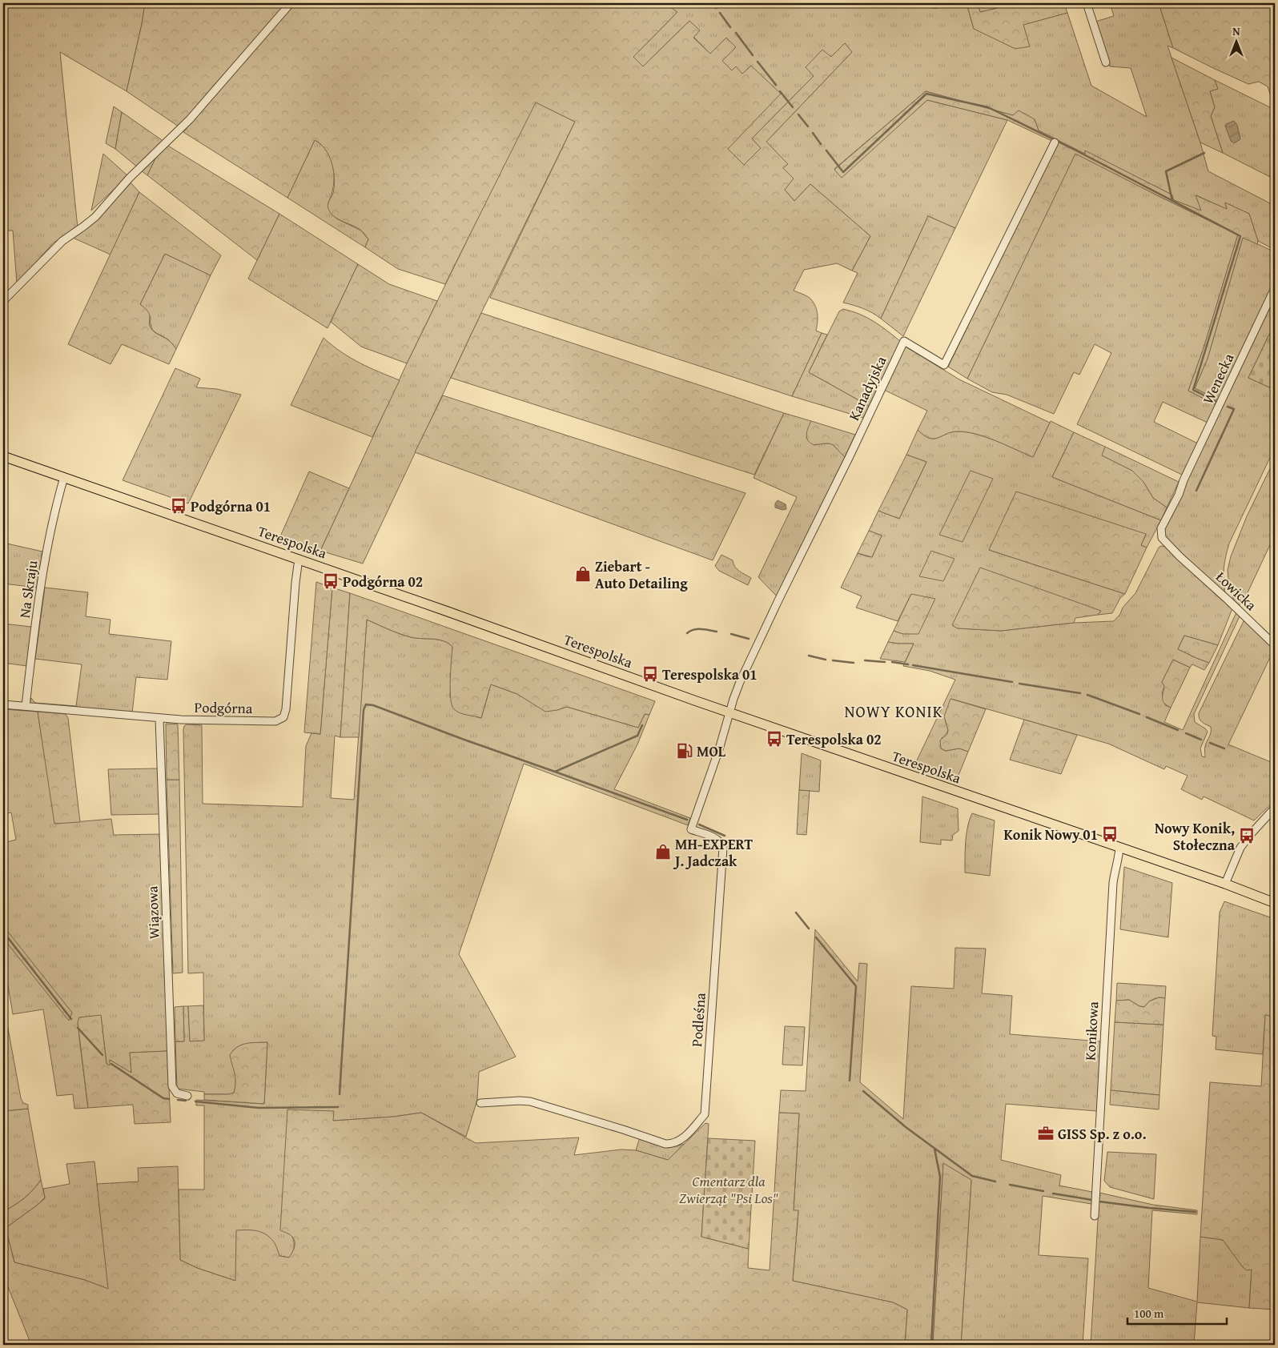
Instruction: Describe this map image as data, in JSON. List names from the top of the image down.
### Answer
{
  "streets": {
    "main road": ["Terespolska"],
    "street": [
      "Wenecka",
      "Kanadyjska",
      "Na Skraju",
      "Łowicka",
      "Podgórna",
      "Wiązowa",
      "Podleśna",
      "Konikowa"
    ]
  },
  "crossings": [
    ["Wenecka", "Łowicka"],
    ["Kanadyjska", "Terespolska"],
    ["Kanadyjska", "Podleśna"],
    ["Terespolska", "Na Skraju"],
    ["Terespolska", "Podgórna"],
    ["Terespolska", "Podleśna"],
    ["Terespolska", "Konikowa"],
    ["Na Skraju", "Podgórna"],
    ["Podgórna", "Wiązowa"]
  ],
  "districts": ["NOWY KONIK"],
  "parks": ["Cmentarz dla Zwierząt \"Psi Los\""],
  "places": {
    "bus stop": [
      "Podgórna 01",
      "Podgórna 02",
      "Terespolska 01",
      "Terespolska 02",
      "Konik Nowy 01",
      "Nowy Konik, Stołeczna"
    ],
    "shop": ["Ziebart - Auto Detailing", "MH-EXPERT J. Jadczak"],
    "fuel station": ["MOL"],
    "office": ["GISS Sp. z o.o."]
  },
  "scale_bar": "100 m",
  "north": "top"
}
